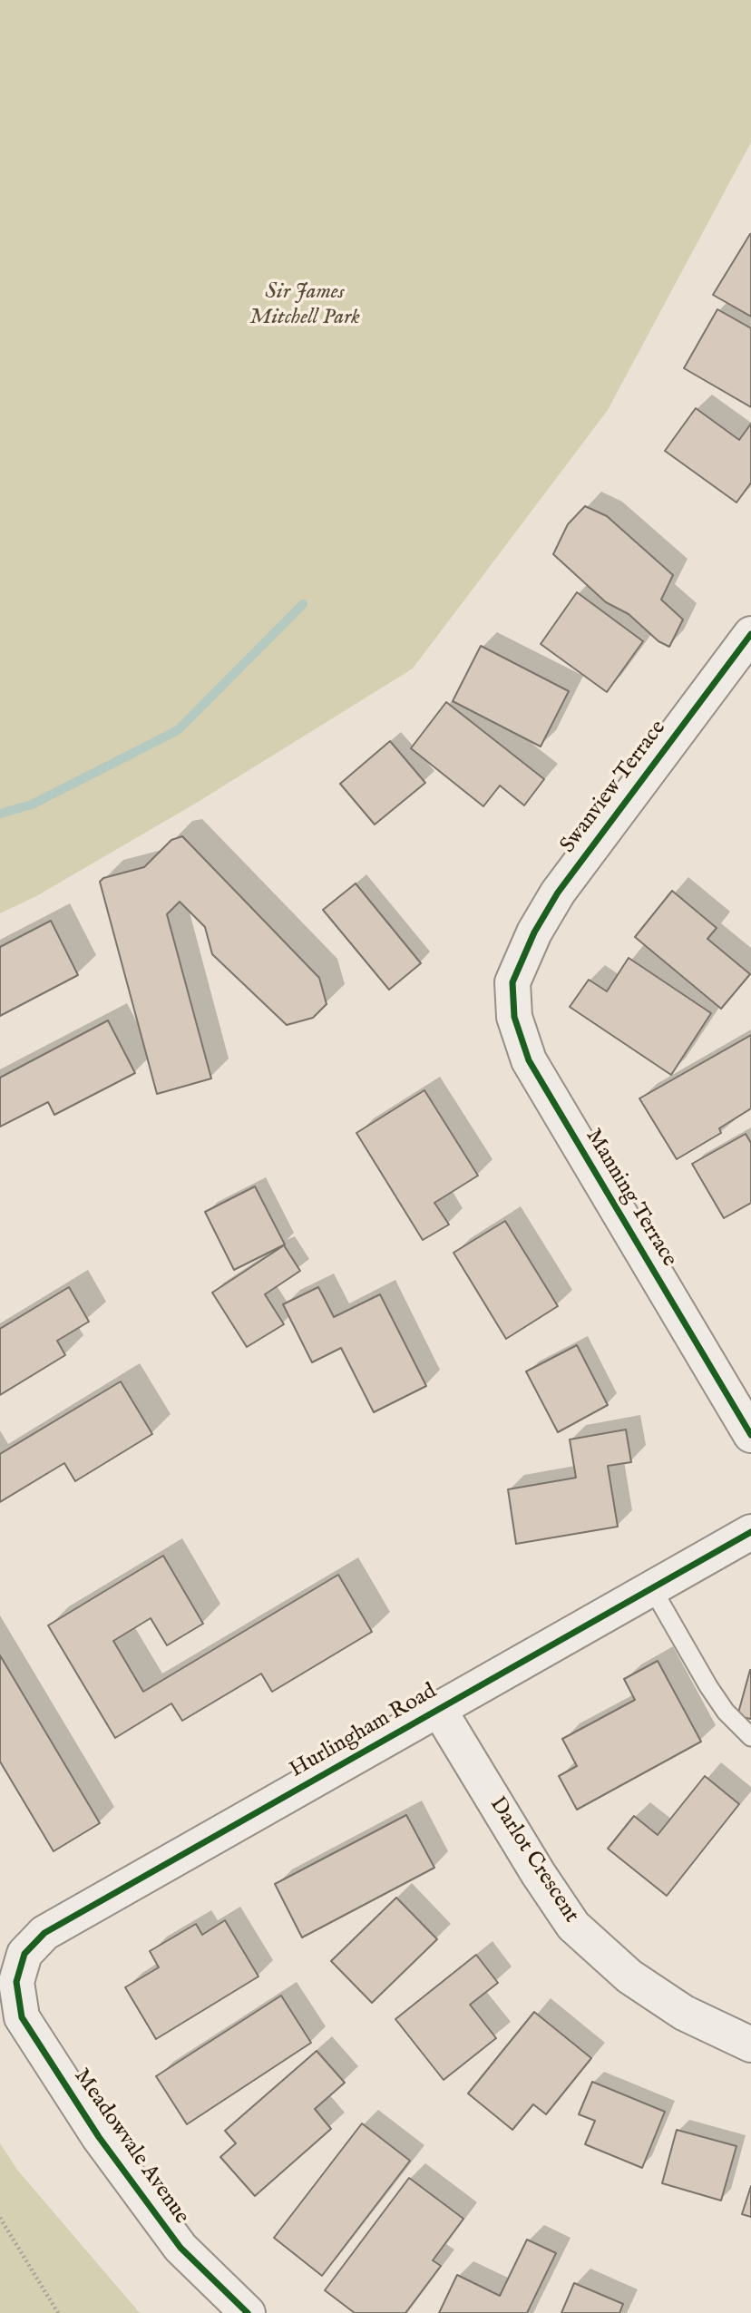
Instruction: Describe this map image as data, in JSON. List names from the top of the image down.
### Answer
{
  "streets": {
    "street": [
      "Swanview Terrace",
      "Manning Terrace",
      "Hurlingham Road",
      "Darlot Crescent",
      "Meadowvale Avenue"
    ]
  },
  "crossings": [
    ["Swanview Terrace", "Manning Terrace"],
    ["Hurlingham Road", "Darlot Crescent"],
    ["Hurlingham Road", "Meadowvale Avenue"]
  ],
  "parks": ["Sir James Mitchell Park"]
}
